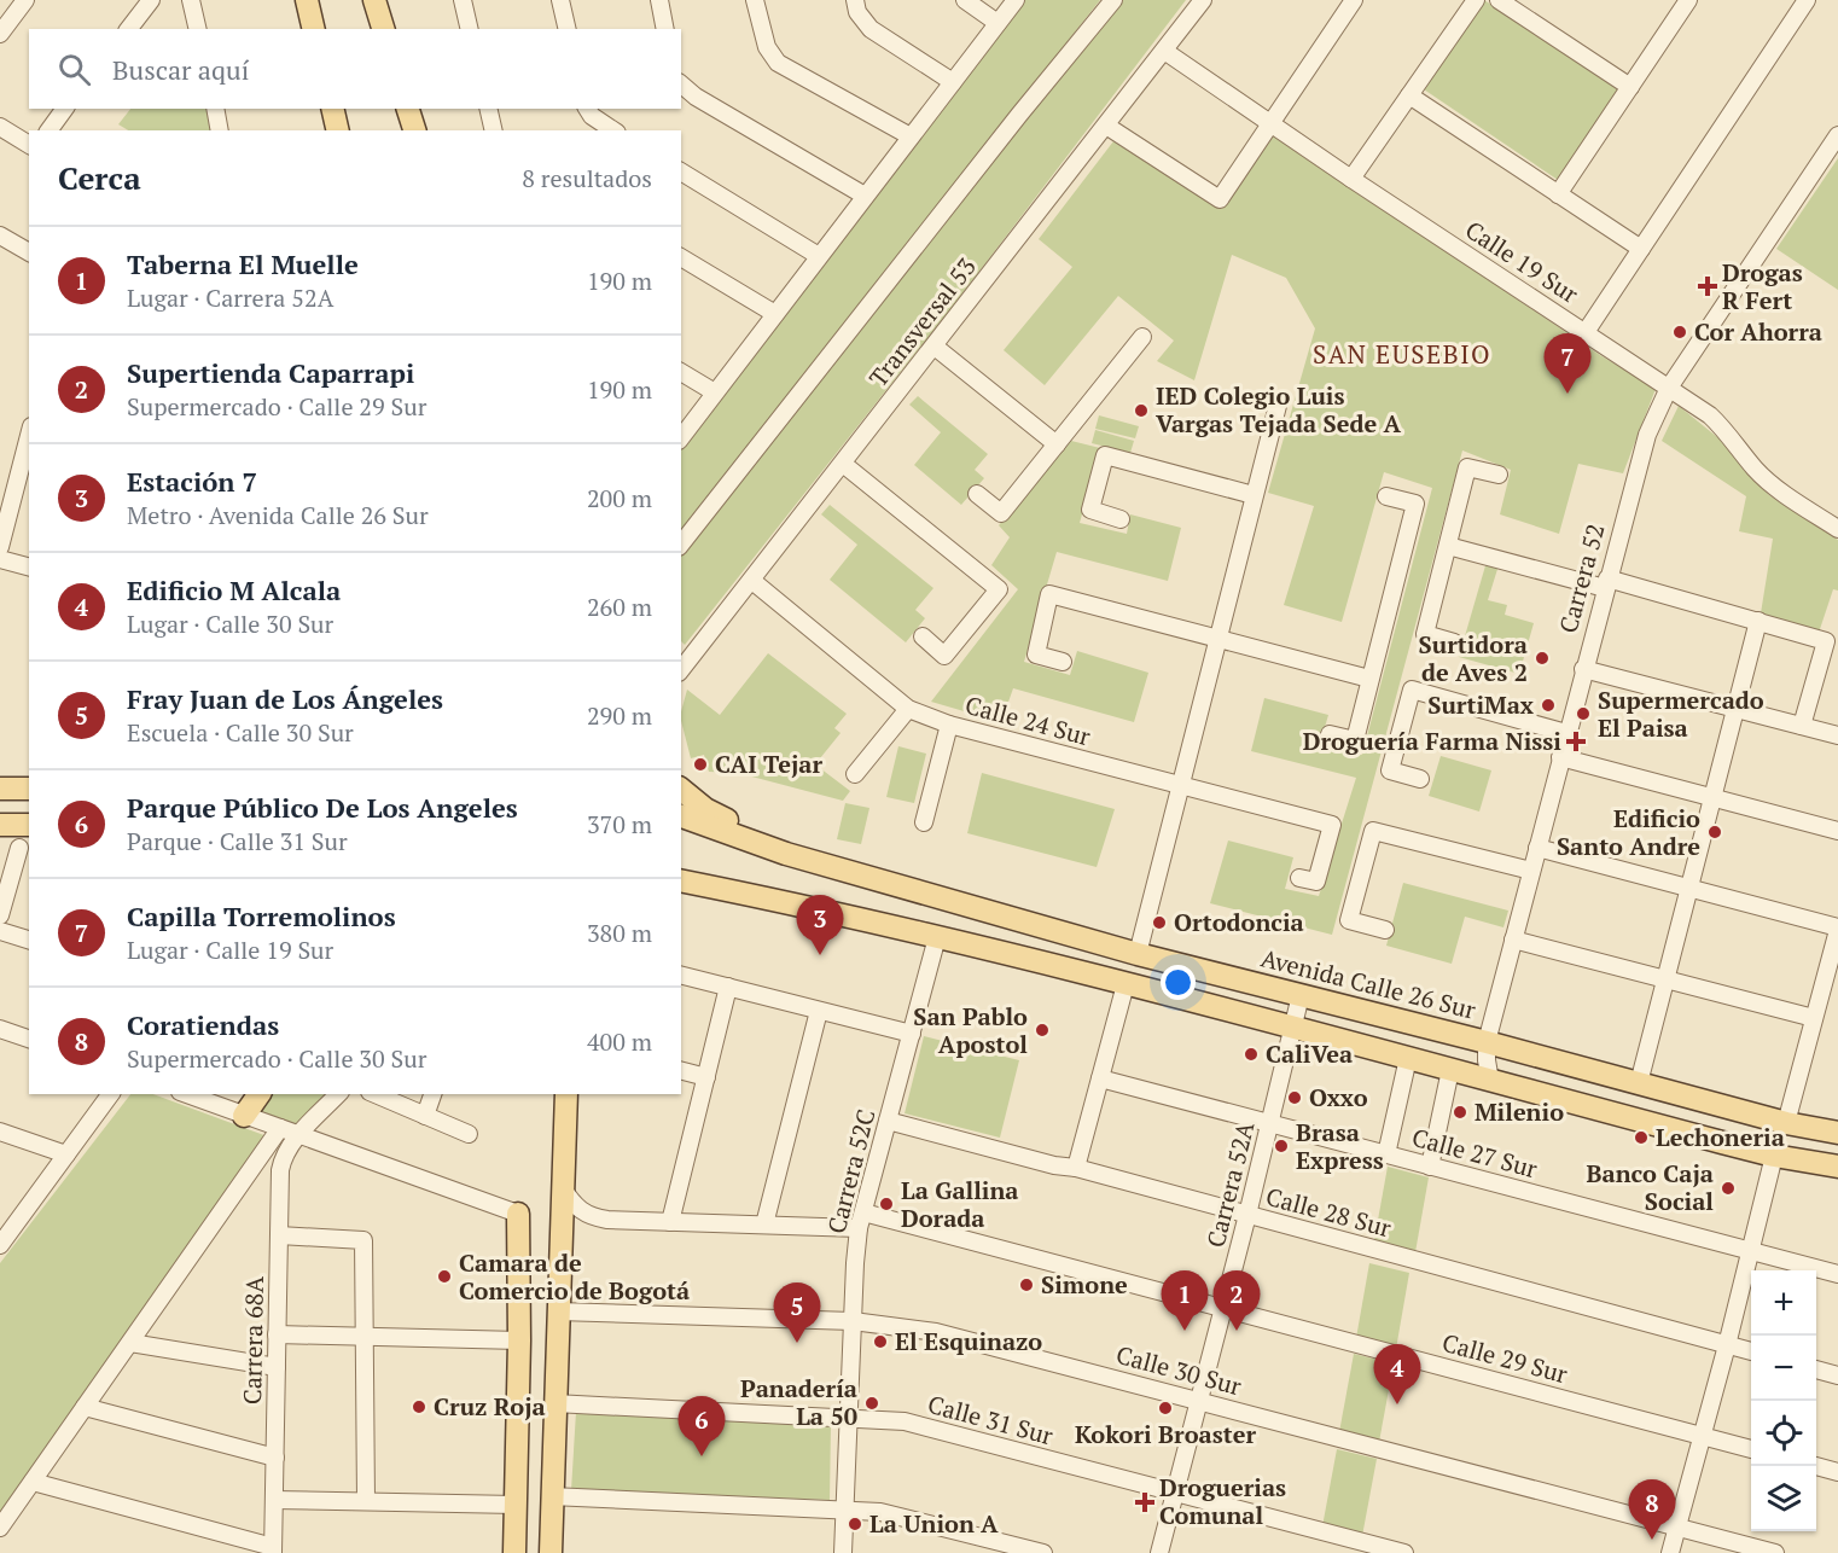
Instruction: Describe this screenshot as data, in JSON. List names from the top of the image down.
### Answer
{
  "streets": {
    "main road": ["Avenida Calle 26 Sur"],
    "street": [
      "Calle 19 Sur",
      "Transversal 53",
      "Carrera 52",
      "Calle 24 Sur",
      "Calle 27 Sur",
      "Carrera 52C",
      "Carrera 52A",
      "Calle 28 Sur",
      "Carrera 68A",
      "Calle 29 Sur",
      "Calle 30 Sur",
      "Calle 31 Sur"
    ]
  },
  "crossings": [
    ["Calle 19 Sur", "Transversal 53"],
    ["Calle 19 Sur", "Carrera 52"],
    ["Transversal 53", "Calle 24 Sur"],
    ["Carrera 52", "Avenida Calle 26 Sur"],
    ["Avenida Calle 26 Sur", "Carrera 52A"],
    ["Calle 27 Sur", "Carrera 52A"],
    ["Carrera 52C", "Calle 28 Sur"],
    ["Carrera 52C", "Calle 29 Sur"],
    ["Carrera 52C", "Calle 30 Sur"],
    ["Carrera 52C", "Calle 31 Sur"],
    ["Carrera 52A", "Calle 28 Sur"],
    ["Carrera 52A", "Calle 29 Sur"],
    ["Carrera 52A", "Calle 30 Sur"],
    ["Carrera 52A", "Calle 31 Sur"]
  ],
  "districts": ["SAN EUSEBIO"],
  "places": {
    "health": ["Drogas R Fert", "Droguería Farma Nissi", "Droguerias Comunal"],
    "other": [
      "Cor Ahorra",
      "IED Colegio Luis Vargas Tejada Sede A",
      "Surtidora de Aves 2",
      "SurtiMax",
      "Supermercado El Paisa",
      "CAI Tejar",
      "Edificio Santo Andre",
      "Ortodoncia",
      "San Pablo Apostol",
      "CaliVea",
      "Oxxo",
      "Milenio",
      "Lechoneria",
      "Brasa Express",
      "Banco Caja Social",
      "La Gallina Dorada",
      "Camara de Comercio de Bogotá",
      "Simone",
      "El Esquinazo",
      "Panadería La 50",
      "Cruz Roja",
      "Kokori Broaster",
      "La Union A"
    ]
  },
  "page": {
    "search": "Buscar aquí",
    "heading": ["Cerca", "8 resultados"],
    "list": [
      {
        "mark": "1",
        "name": "Taberna El Muelle",
        "note": "Lugar · Carrera 52A",
        "value": "190 m"
      },
      {
        "mark": "2",
        "name": "Supertienda Caparrapi",
        "note": "Supermercado · Calle 29 Sur",
        "value": "190 m"
      },
      {
        "mark": "3",
        "name": "Estación 7",
        "note": "Metro · Avenida Calle 26 Sur",
        "value": "200 m"
      },
      {
        "mark": "4",
        "name": "Edificio M Alcala",
        "note": "Lugar · Calle 30 Sur",
        "value": "260 m"
      },
      {
        "mark": "5",
        "name": "Fray Juan de Los Ángeles",
        "note": "Escuela · Calle 30 Sur",
        "value": "290 m"
      },
      {
        "mark": "6",
        "name": "Parque Público De Los Angeles",
        "note": "Parque · Calle 31 Sur",
        "value": "370 m"
      },
      {
        "mark": "7",
        "name": "Capilla Torremolinos",
        "note": "Lugar · Calle 19 Sur",
        "value": "380 m"
      },
      {
        "mark": "8",
        "name": "Coratiendas",
        "note": "Supermercado · Calle 30 Sur",
        "value": "400 m"
      }
    ],
    "pins": [
      "7",
      "3",
      "1",
      "2",
      "5",
      "4",
      "6",
      "8"
    ],
    "map_buttons": ["+", "−"]
  }
}
